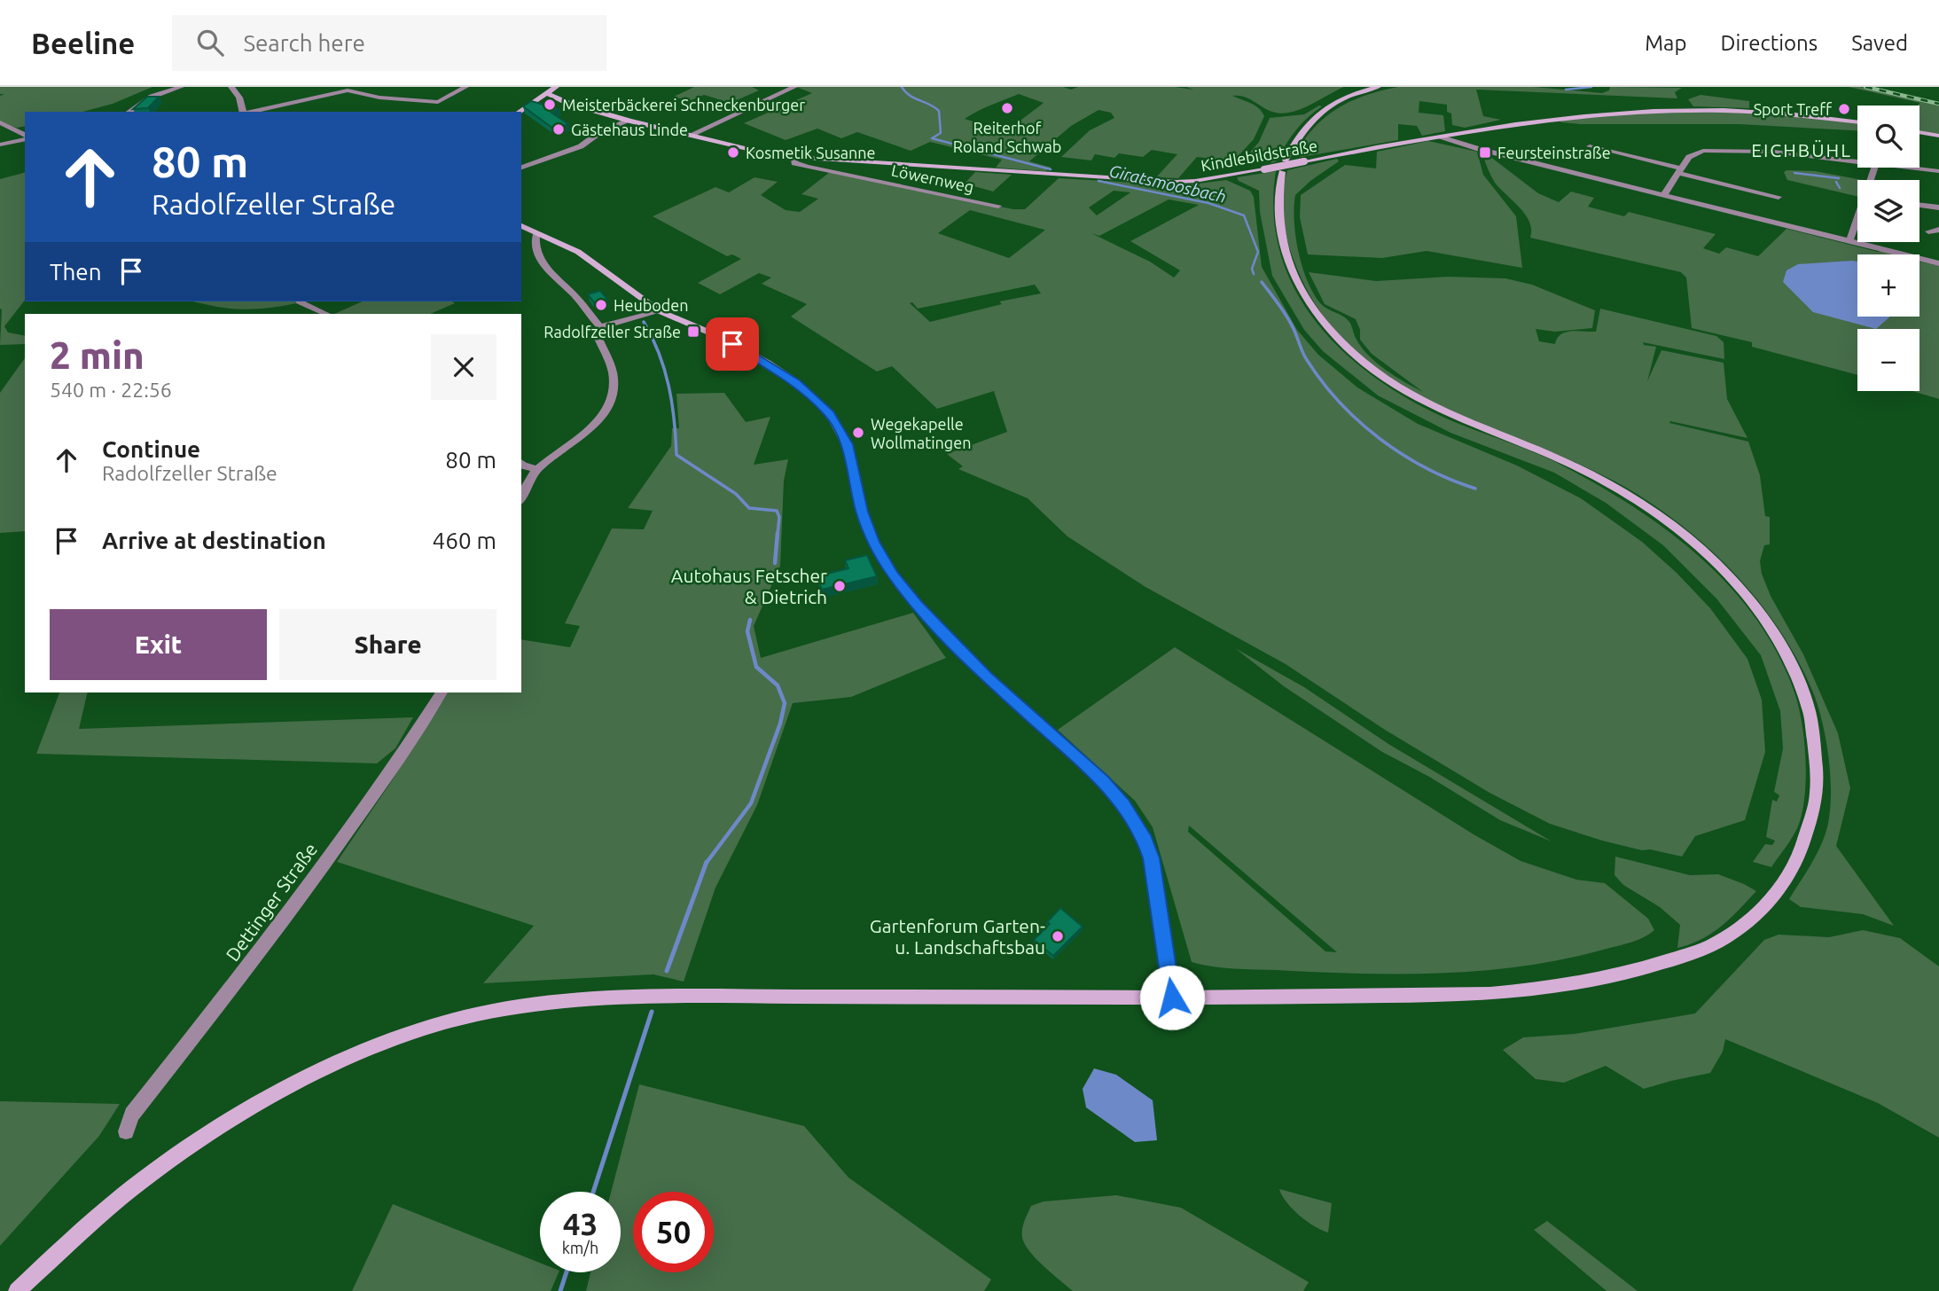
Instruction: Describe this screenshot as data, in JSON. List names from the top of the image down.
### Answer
{
  "streets": {
    "main road": ["Kindlebildstraße"],
    "street": ["Löwernweg", "Dettinger Straße"]
  },
  "crossings": [
    ["Kindlebildstraße", "Löwernweg"]
  ],
  "districts": ["EICHBÜHL"],
  "water": ["Giratsmoosbach"],
  "places": {
    "other": [
      "Meisterbäckerei Schneckenburger",
      "Reiterhof Roland Schwab",
      "Sport Treff",
      "Gästehaus Linde",
      "Kosmetik Susanne",
      "Heuboden",
      "Wegekapelle Wollmatingen",
      "Autohaus Fetscher & Dietrich",
      "Gartenforum Garten- u. Landschaftsbau"
    ],
    "transit": ["Feursteinstraße", "Radolfzeller Straße"]
  },
  "page": {
    "header": "Beeline",
    "search": "Search here",
    "nav": ["Map", "Directions", "Saved"],
    "map_buttons": ["+", "−"],
    "turn": ["80 m", "Radolfzeller Straße"],
    "then": "Then",
    "heading": ["2 min", "540 m · 22:56"],
    "list": [
      {
        "name": "Continue",
        "note": "Radolfzeller Straße",
        "value": "80 m"
      },
      {
        "name": "Arrive at destination",
        "value": "460 m"
      }
    ],
    "buttons": ["Exit", "Share"],
    "speed": "43 km/h",
    "limit": "50"
  }
}
